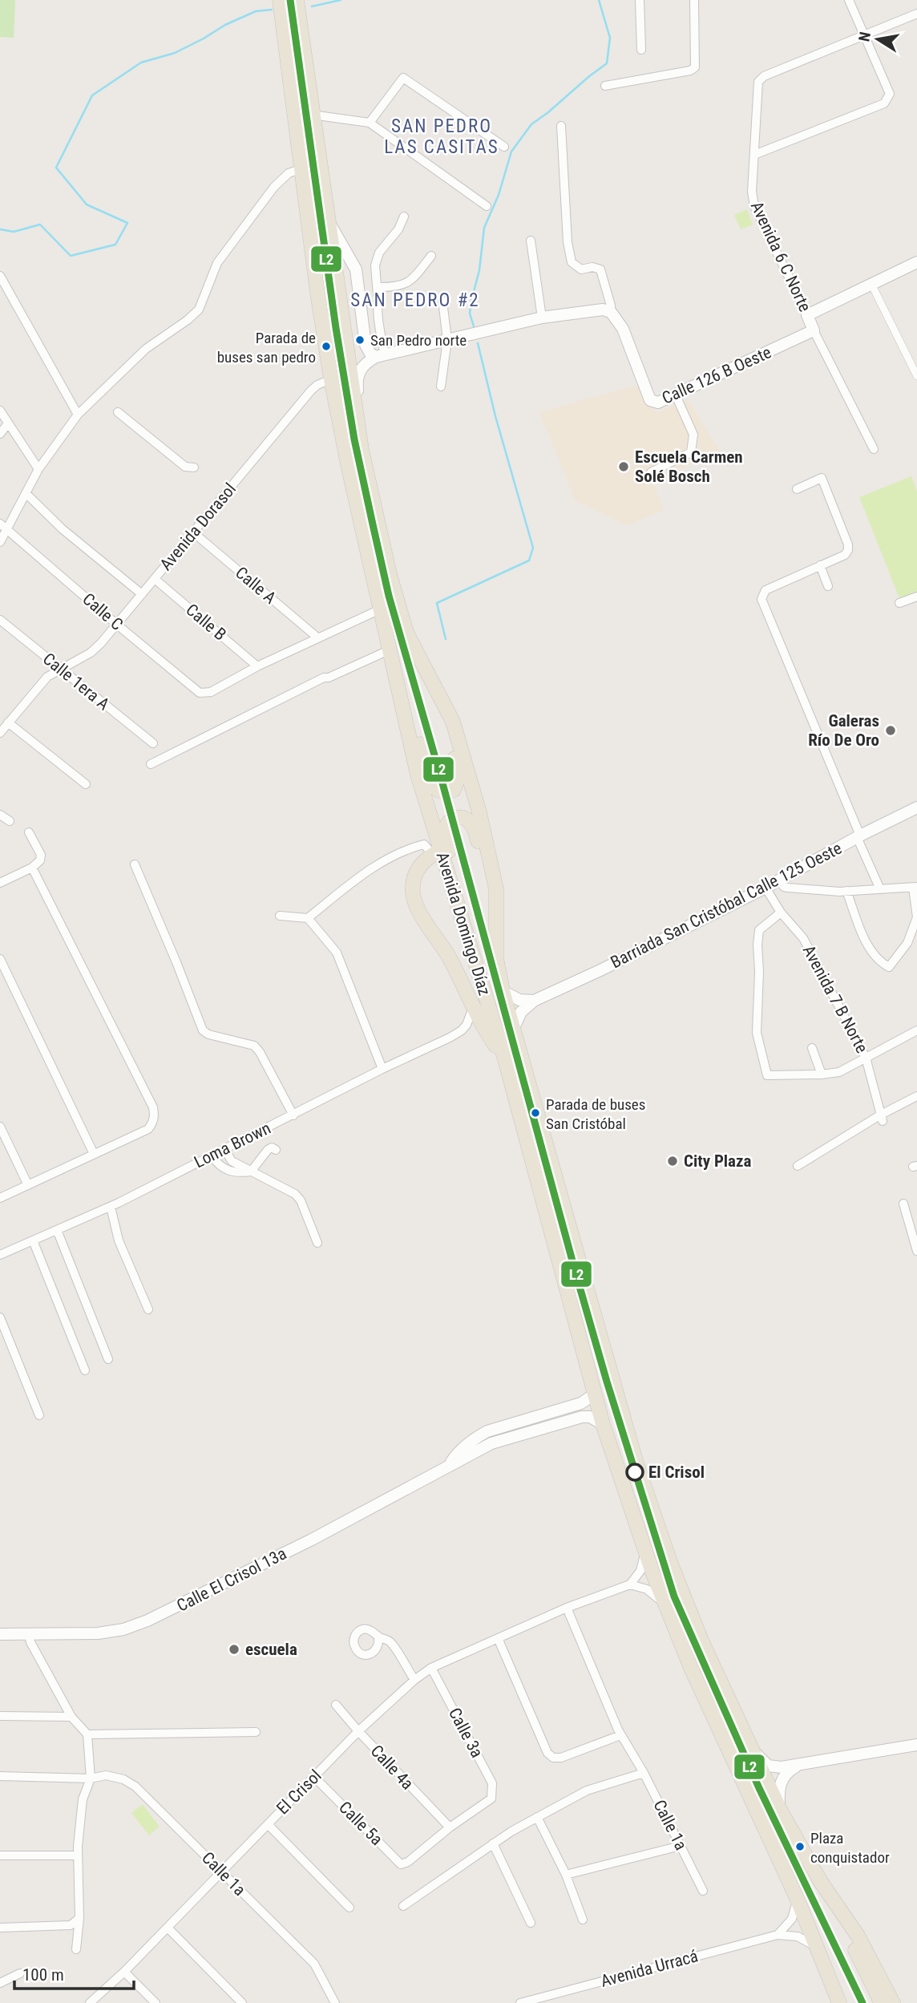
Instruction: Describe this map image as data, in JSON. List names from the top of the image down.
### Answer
{
  "streets": {
    "main road": ["Avenida Domingo Díaz"],
    "street": [
      "Avenida 6 C Norte",
      "Calle 126 B Oeste",
      "Avenida Dorasol",
      "Calle A",
      "Calle C",
      "Calle B",
      "Calle 1era A",
      "Barriada San Cristóbal Calle 125 Oeste",
      "Avenida 7 B Norte",
      "Loma Brown",
      "Calle El Crisol 13a",
      "Calle 3a",
      "Calle 4a",
      "El Crisol",
      "Calle 5a",
      "Calle 1a",
      "Avenida Urracá"
    ]
  },
  "crossings": [
    ["Avenida 6 C Norte", "Calle 126 B Oeste"],
    ["Avenida Dorasol", "Calle A"],
    ["Avenida Dorasol", "Calle C"],
    ["Avenida Dorasol", "Calle B"],
    ["Avenida Dorasol", "Calle 1era A"],
    ["Avenida Dorasol", "Avenida Domingo Díaz"],
    ["Calle C", "Calle B"],
    ["Barriada San Cristóbal Calle 125 Oeste", "Avenida Domingo Díaz"],
    ["Barriada San Cristóbal Calle 125 Oeste", "Avenida 7 B Norte"],
    ["Avenida Domingo Díaz", "Calle El Crisol 13a"],
    ["Avenida Domingo Díaz", "Avenida Urracá"],
    ["Calle 3a", "Calle 4a"],
    ["Calle 3a", "El Crisol"],
    ["Calle 3a", "Calle 5a"],
    ["Calle 4a", "El Crisol"],
    ["Calle 4a", "Calle 5a"],
    ["El Crisol", "Calle 5a"],
    ["El Crisol", "Calle 1a"]
  ],
  "districts": ["SAN PEDRO LAS CASITAS", "SAN PEDRO #2"],
  "places": [
    "San Pedro norte",
    "Parada de buses san pedro",
    "Escuela Carmen Solé Bosch",
    "Galeras Río De Oro",
    "Parada de buses San Cristóbal",
    "City Plaza",
    "El Crisol",
    "escuela",
    "Plaza conquistador"
  ],
  "lines": ["transit line L2"],
  "scale_bar": "100 m",
  "north": "left"
}
